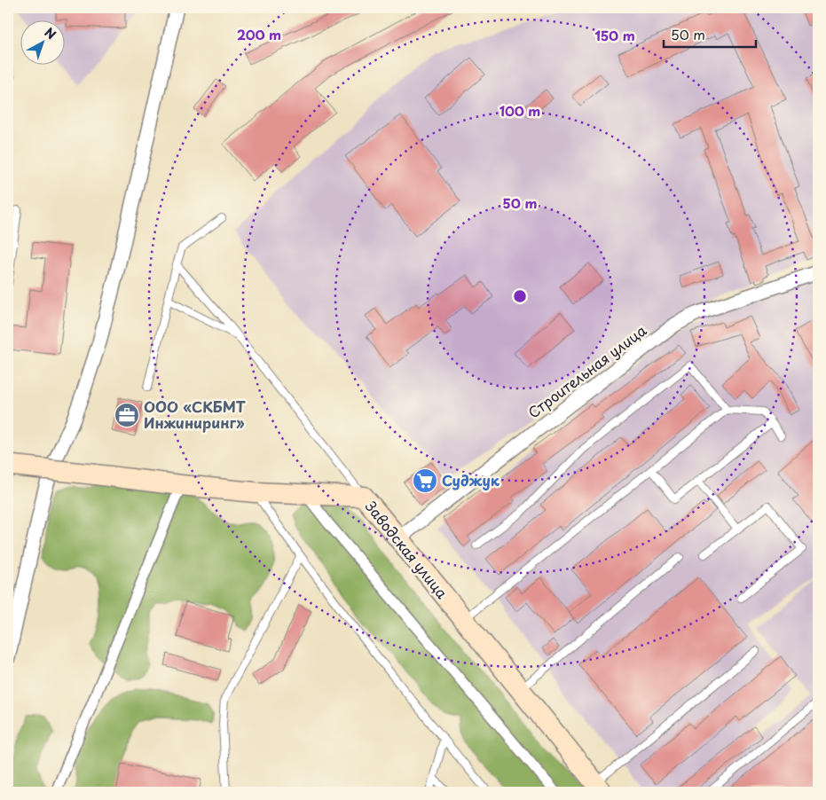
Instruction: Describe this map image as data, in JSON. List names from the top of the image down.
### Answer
{
  "streets": {
    "main road": ["Заводская улица"],
    "street": ["Строительная улица"]
  },
  "crossings": [
    ["Строительная улица", "Заводская улица"]
  ],
  "places": {
    "office": ["ООО «СКБМТ Инжиниринг»"],
    "supermarket": ["Суджук"]
  },
  "scale_bar": "50 m",
  "north": "top right",
  "rings": [
    "200 m",
    "150 m",
    "100 m",
    "50 m"
  ]
}
